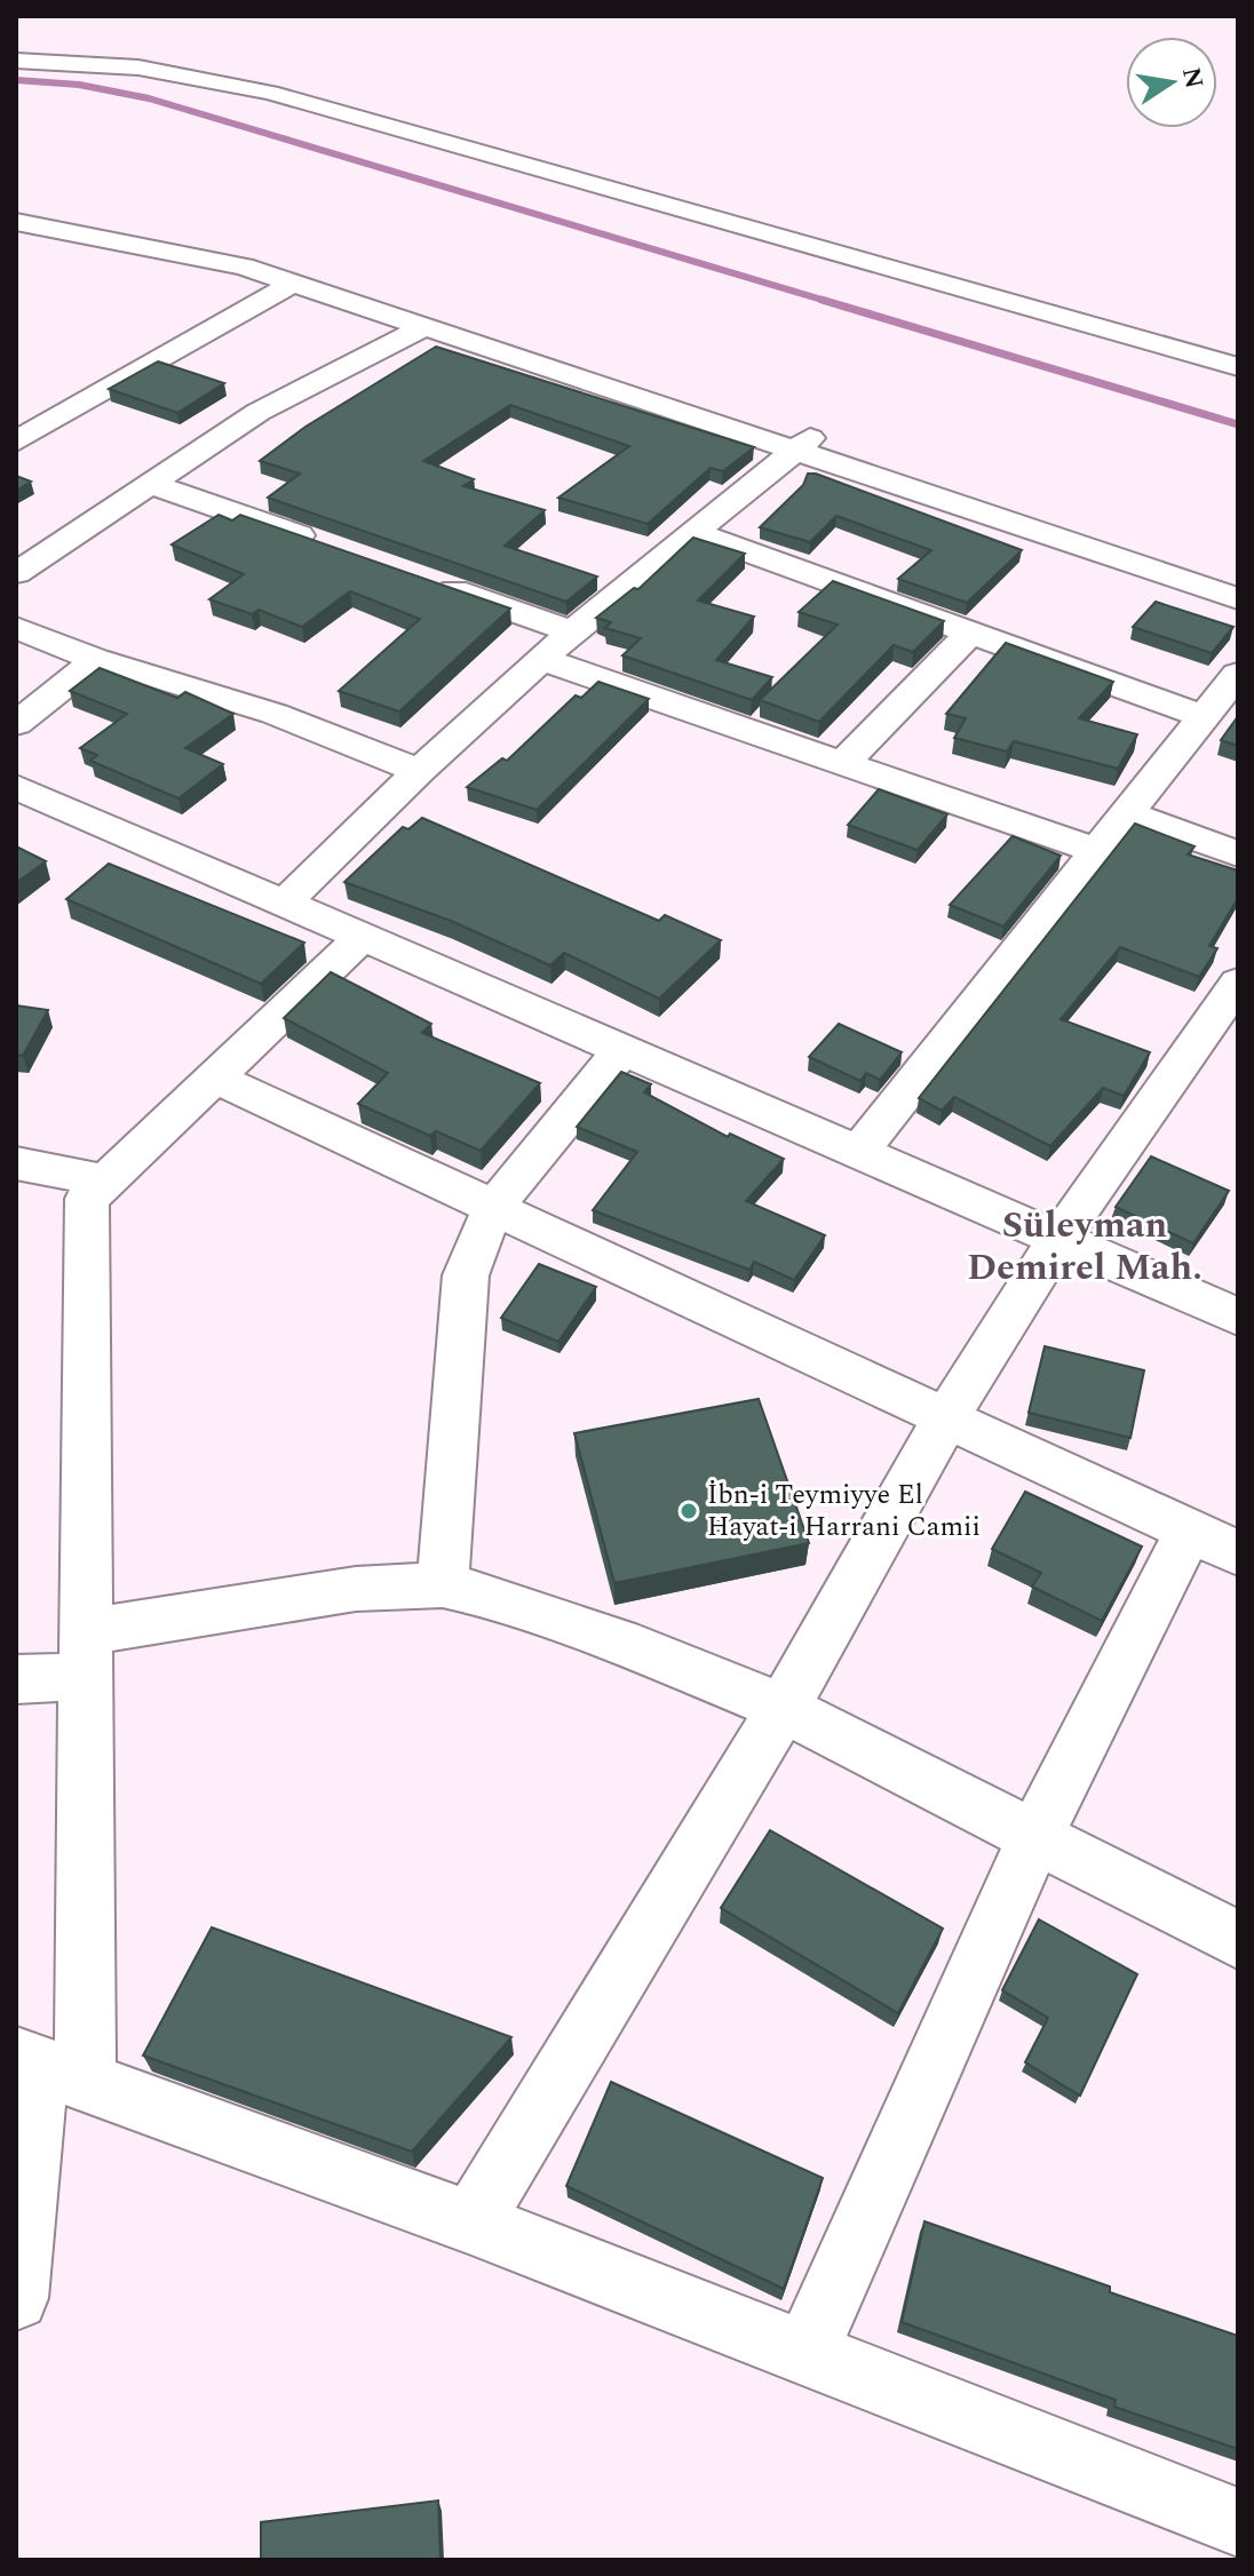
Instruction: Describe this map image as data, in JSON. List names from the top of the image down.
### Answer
{
  "districts": ["Süleyman Demirel Mah."],
  "places": ["İbn-i Teymiyye El Hayat-i Harrani Camii"],
  "north": "right"
}
